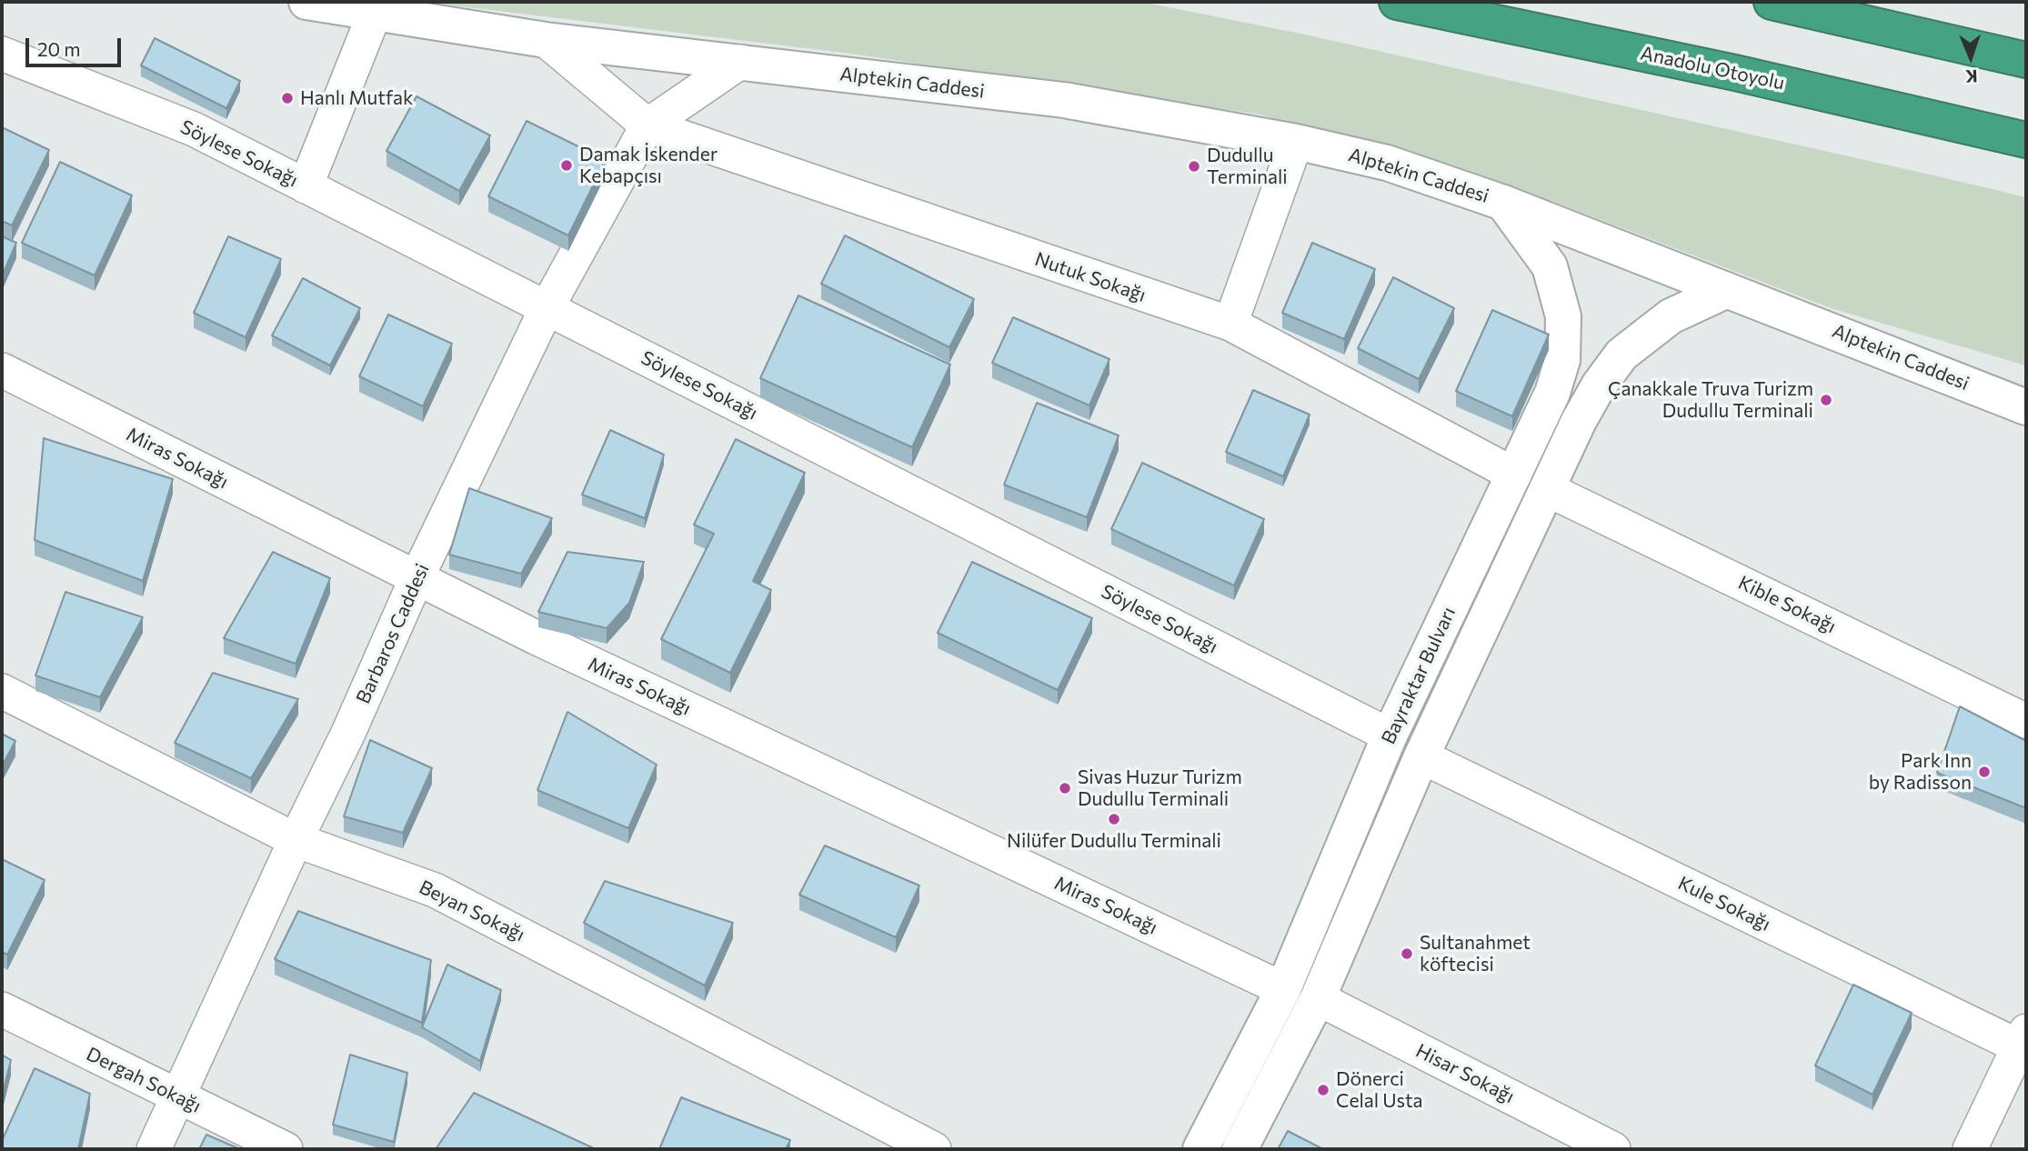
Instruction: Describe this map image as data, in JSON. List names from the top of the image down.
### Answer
{
  "streets": {
    "highway": ["Anadolu Otoyolu"],
    "street": [
      "Alptekin Caddesi",
      "Söylese Sokağı",
      "Nutuk Sokağı",
      "Miras Sokağı",
      "Kible Sokağı",
      "Barbaros Caddesi",
      "Bayraktar Bulvarı",
      "Kule Sokağı",
      "Beyan Sokağı",
      "Hisar Sokağı",
      "Dergah Sokağı"
    ]
  },
  "crossings": [
    ["Alptekin Caddesi", "Bayraktar Bulvarı"],
    ["Söylese Sokağı", "Barbaros Caddesi"],
    ["Söylese Sokağı", "Bayraktar Bulvarı"],
    ["Nutuk Sokağı", "Barbaros Caddesi"],
    ["Nutuk Sokağı", "Bayraktar Bulvarı"],
    ["Miras Sokağı", "Barbaros Caddesi"],
    ["Miras Sokağı", "Bayraktar Bulvarı"],
    ["Kible Sokağı", "Bayraktar Bulvarı"],
    ["Barbaros Caddesi", "Beyan Sokağı"],
    ["Barbaros Caddesi", "Dergah Sokağı"],
    ["Bayraktar Bulvarı", "Kule Sokağı"],
    ["Bayraktar Bulvarı", "Hisar Sokağı"]
  ],
  "places": [
    "Hanlı Mutfak",
    "Damak İskender Kebapçısı",
    "Dudullu Terminali",
    "Çanakkale Truva Turizm Dudullu Terminali",
    "Park Inn by Radisson",
    "Sivas Huzur Turizm Dudullu Terminali",
    "Nilüfer Dudullu Terminali",
    "Sultanahmet köftecisi",
    "Dönerci Celal Usta"
  ],
  "scale_bar": "20 m",
  "north": "bottom"
}
